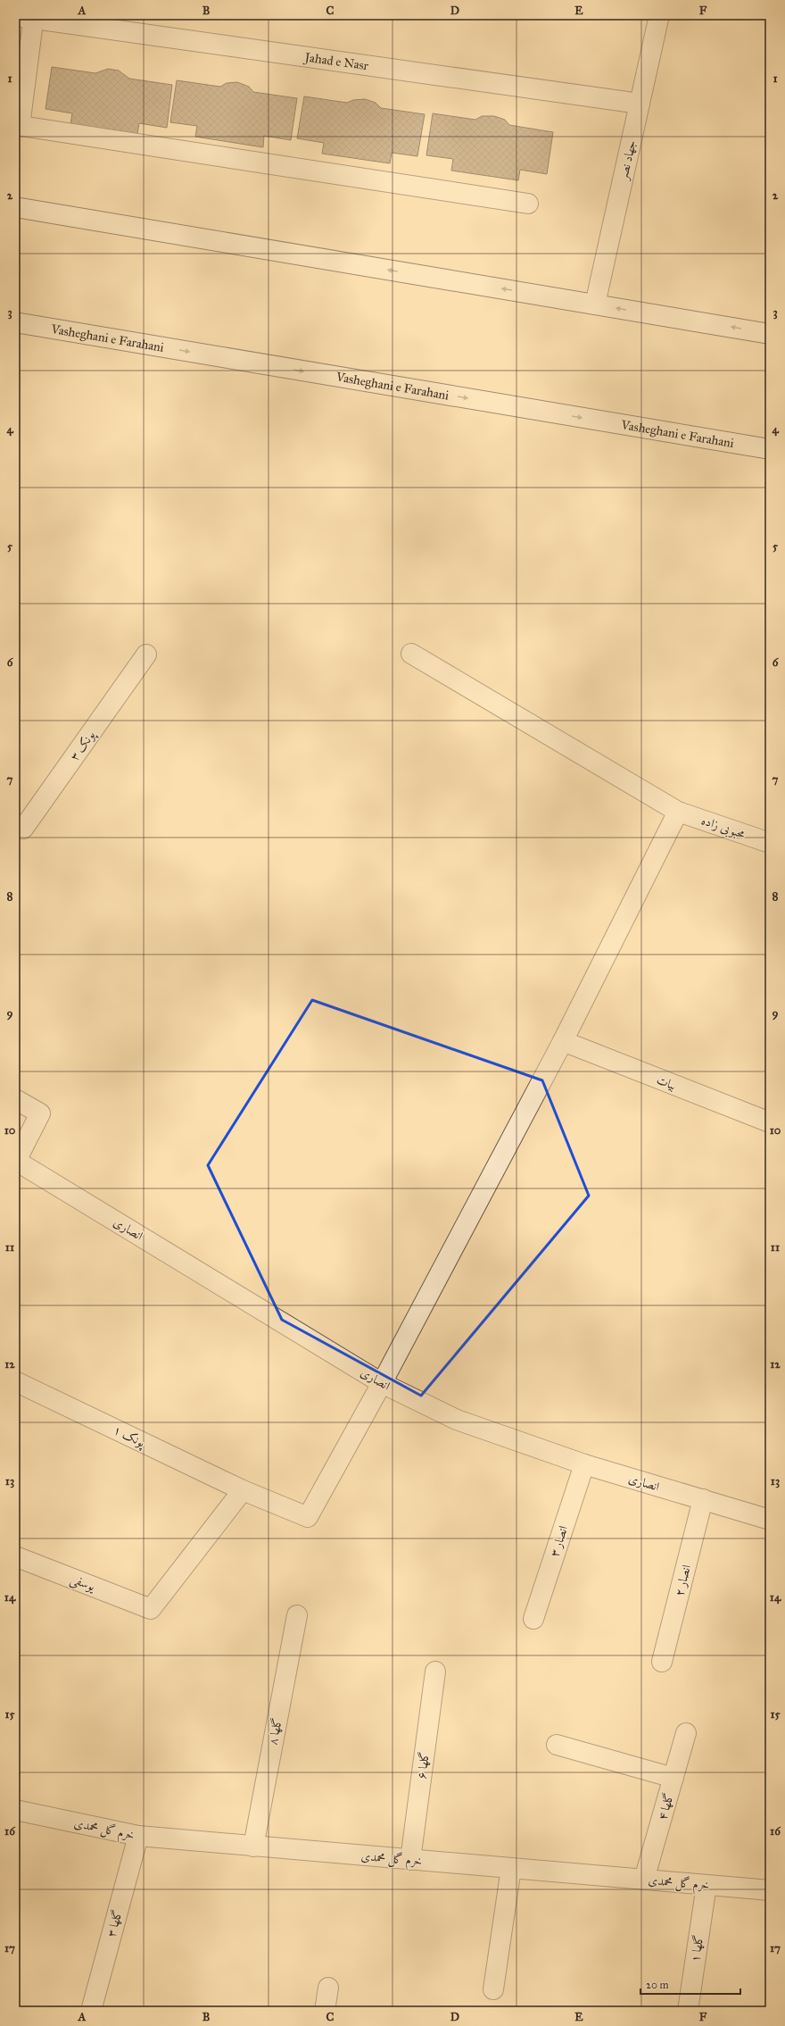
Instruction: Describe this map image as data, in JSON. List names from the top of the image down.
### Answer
{
  "streets": {
    "street": [
      "Jahad e Nasr",
      "جهاد نصر",
      "Vasheghani e Farahani",
      "پونک ۳",
      "محبوبی زاده",
      "بیات",
      "انصاری",
      "پونک ۱",
      "انصار ۳",
      "انصار ۲",
      "یوسفی",
      "گلها ۸",
      "گلها ۶",
      "گلها ۴",
      "خرم گل محمدی",
      "گلها ۳",
      "گلها ۱"
    ]
  },
  "crossings": [
    ["Jahad e Nasr", "جهاد نصر"],
    ["انصاری", "پونک ۱"],
    ["انصاری", "انصار ۳"],
    ["انصاری", "انصار ۲"],
    ["پونک ۱", "یوسفی"],
    ["گلها ۸", "خرم گل محمدی"],
    ["گلها ۶", "خرم گل محمدی"],
    ["گلها ۴", "خرم گل محمدی"],
    ["خرم گل محمدی", "گلها ۳"],
    ["خرم گل محمدی", "گلها ۱"]
  ],
  "scale_bar": "20 m",
  "grid": {
    "columns": [
      "A",
      "B",
      "C",
      "D",
      "E",
      "F"
    ],
    "rows": [
      "1",
      "2",
      "3",
      "4",
      "5",
      "6",
      "7",
      "8",
      "9",
      "10",
      "11",
      "12",
      "13",
      "14",
      "15",
      "16",
      "17"
    ]
  }
}
